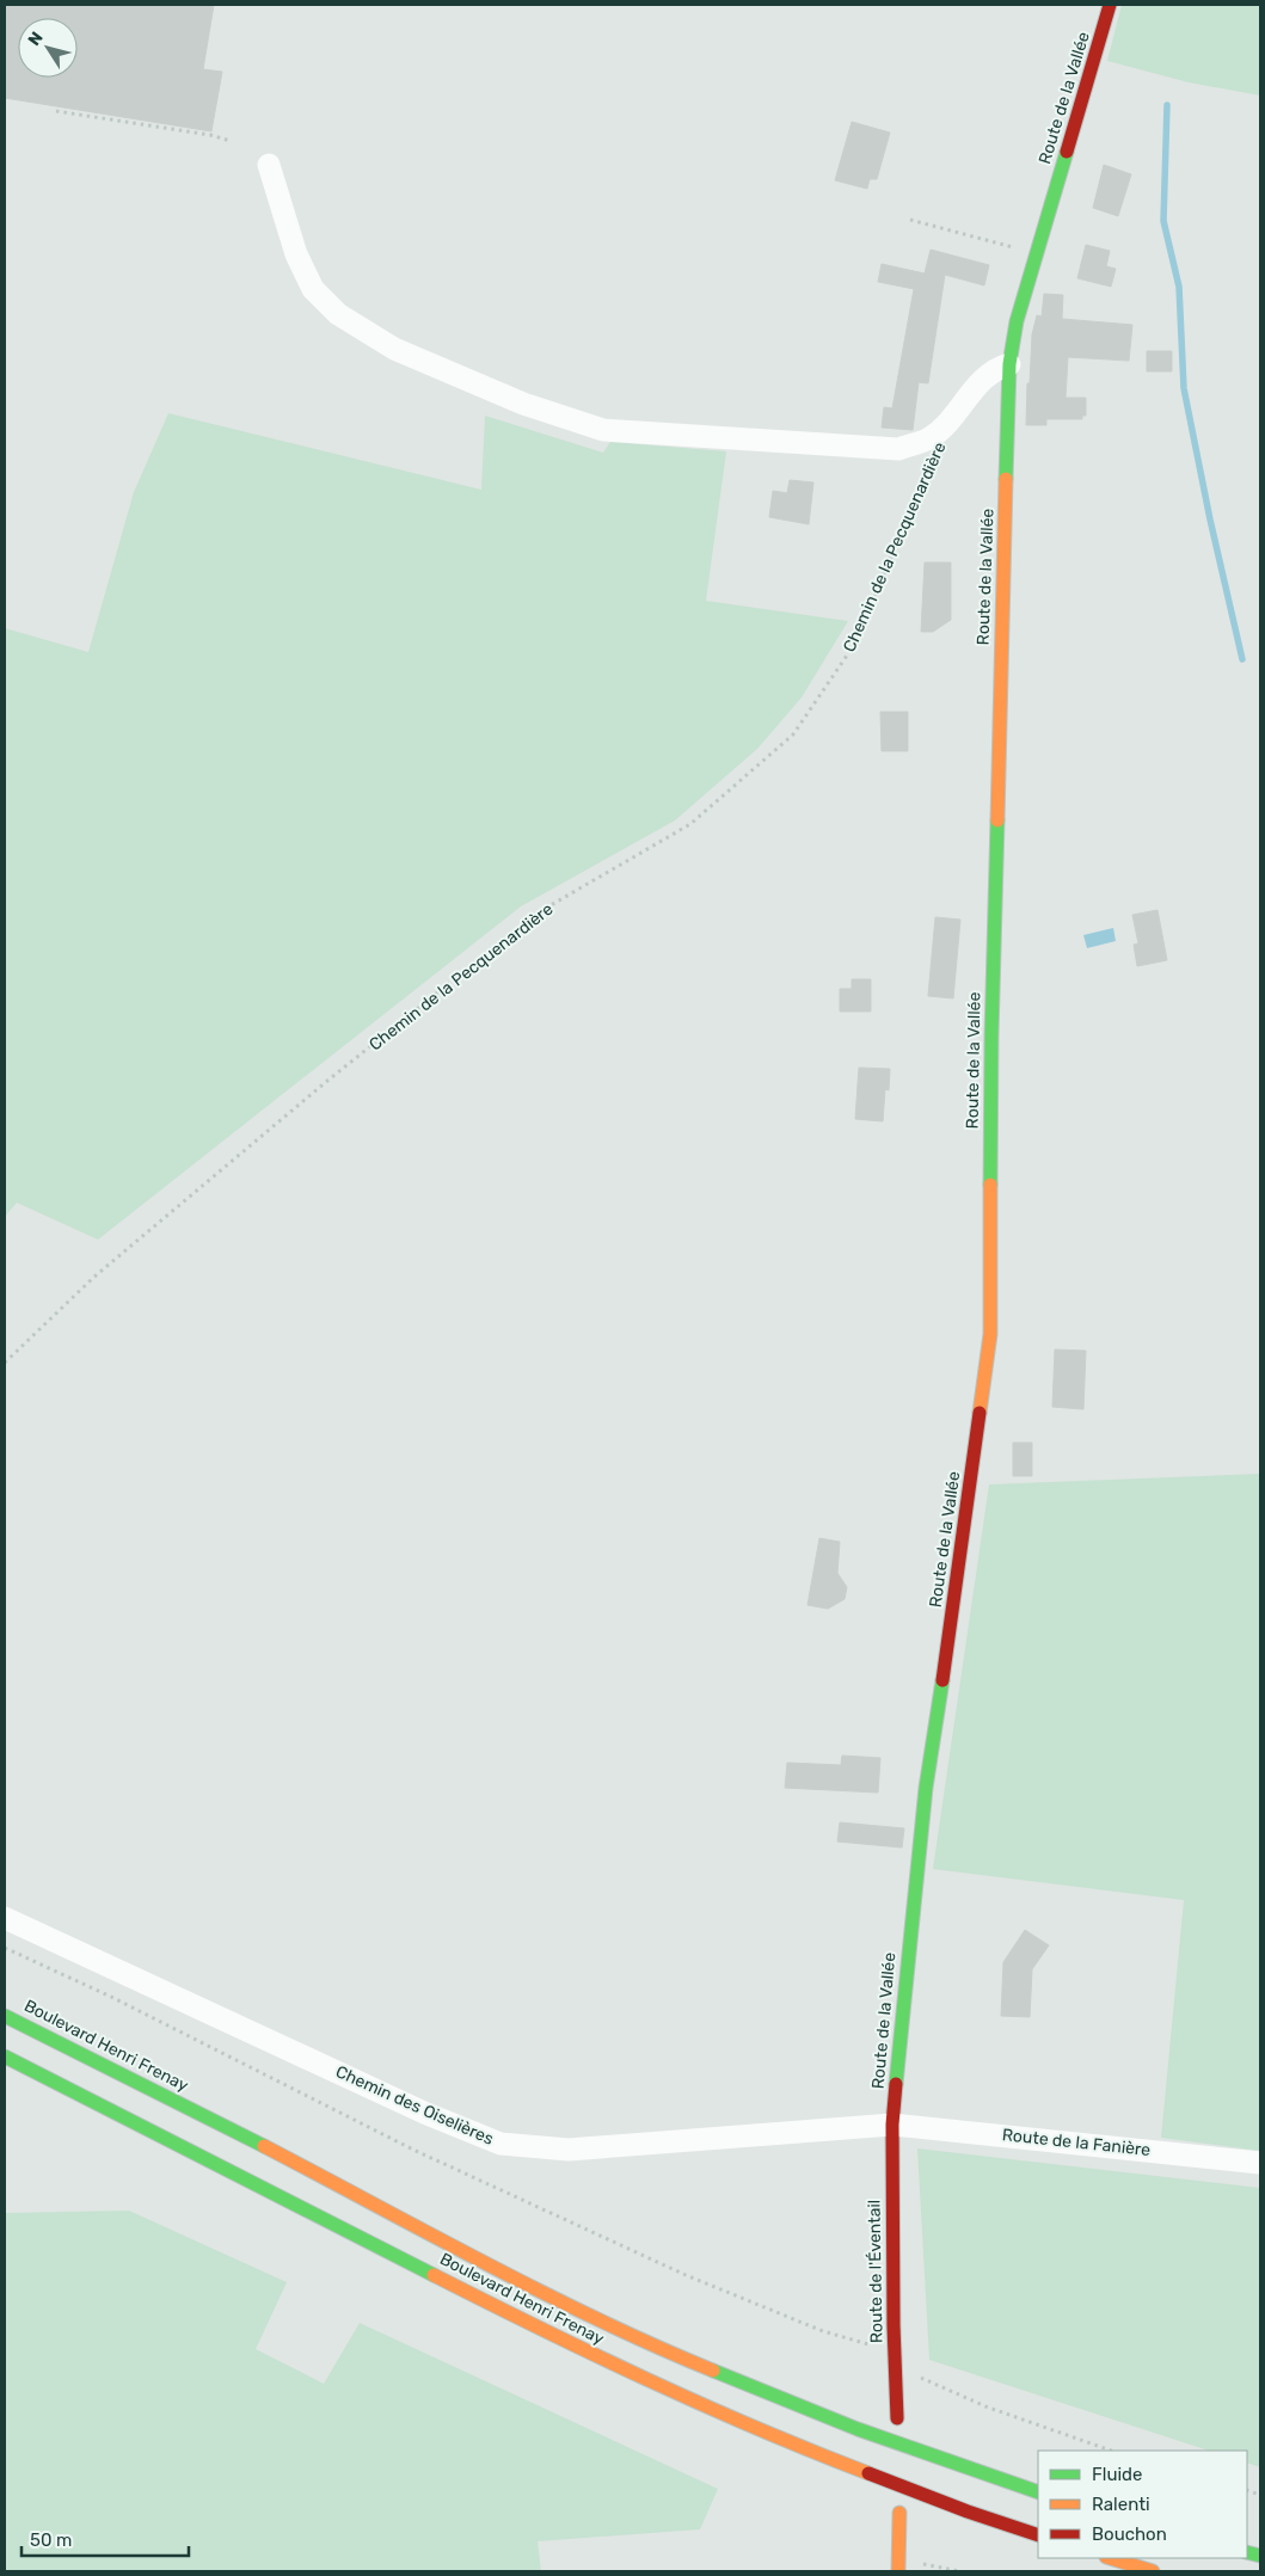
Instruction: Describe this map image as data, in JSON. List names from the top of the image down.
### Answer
{
  "streets": {
    "main road": ["Route de la Vallée", "Boulevard Henri Frenay", "Route de l'Éventail"],
    "street": ["Chemin des Oiselières", "Route de la Fanière"],
    "path": ["Chemin de la Pecquenardière"]
  },
  "crossings": [
    ["Route de la Vallée", "Chemin des Oiselières"],
    ["Route de la Vallée", "Route de la Fanière"],
    ["Route de la Vallée", "Route de l'Éventail"],
    ["Chemin des Oiselières", "Route de la Fanière"],
    ["Chemin des Oiselières", "Route de l'Éventail"],
    ["Route de la Fanière", "Route de l'Éventail"]
  ],
  "legend": ["Fluide", "Ralenti", "Bouchon"],
  "scale_bar": "50 m",
  "north": "top left"
}
